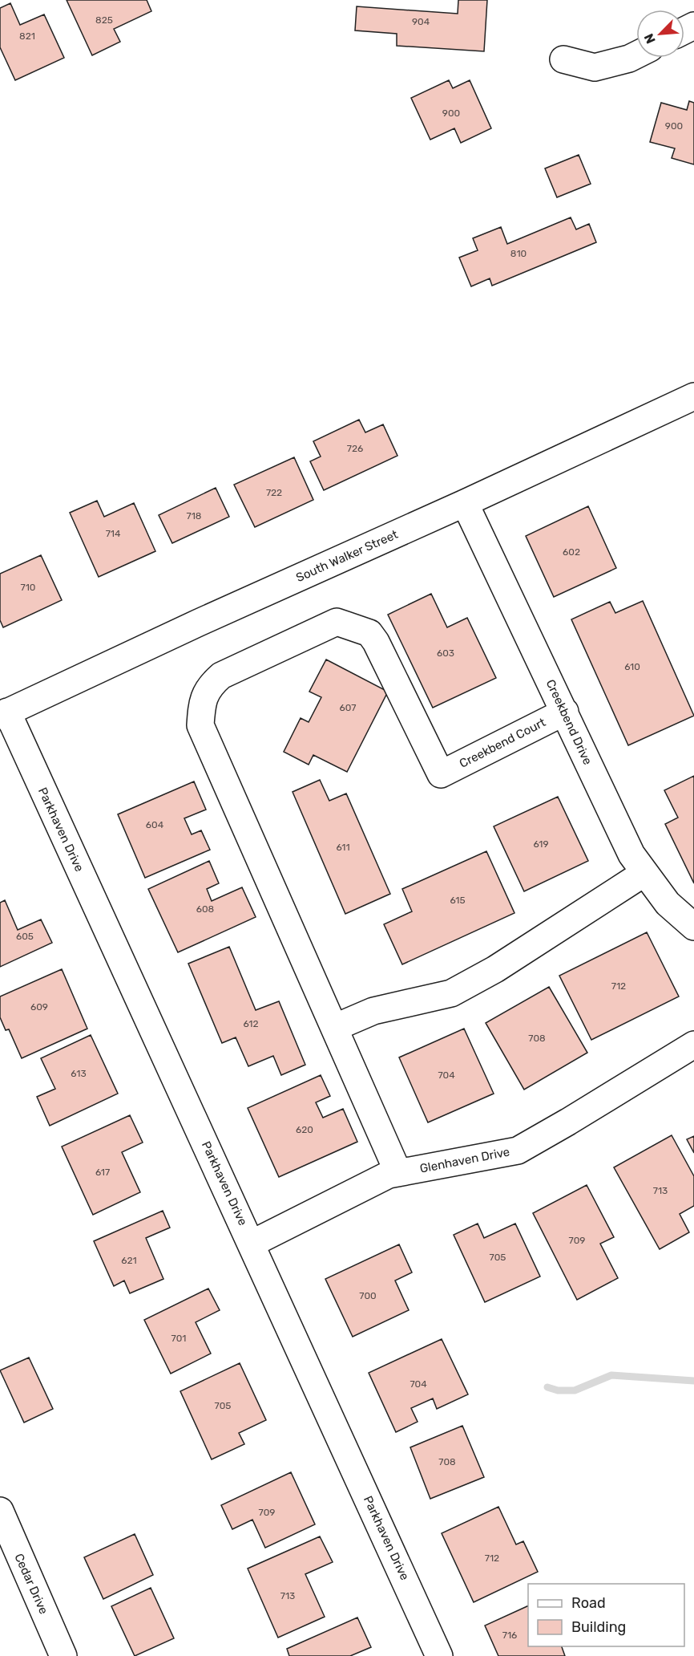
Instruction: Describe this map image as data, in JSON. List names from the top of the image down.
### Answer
{
  "streets": {
    "street": [
      "South Walker Street",
      "Creekbend Drive",
      "Creekbend Court",
      "Parkhaven Drive",
      "Glenhaven Drive",
      "Cedar Drive"
    ]
  },
  "crossings": [
    ["South Walker Street", "Creekbend Drive"],
    ["South Walker Street", "Parkhaven Drive"],
    ["Creekbend Drive", "Creekbend Court"],
    ["Parkhaven Drive", "Glenhaven Drive"]
  ],
  "house_numbers": [
    "825",
    "904",
    "821",
    "900",
    "900",
    "810",
    "726",
    "722",
    "718",
    "714",
    "602",
    "710",
    "603",
    "610",
    "607",
    "604",
    "619",
    "611",
    "615",
    "608",
    "605",
    "712",
    "609",
    "612",
    "708",
    "613",
    "704",
    "620",
    "617",
    "713",
    "709",
    "705",
    "621",
    "700",
    "701",
    "704",
    "705",
    "708",
    "709",
    "712",
    "713",
    "716"
  ],
  "legend": ["Road", "Building"],
  "north": "bottom left"
}
